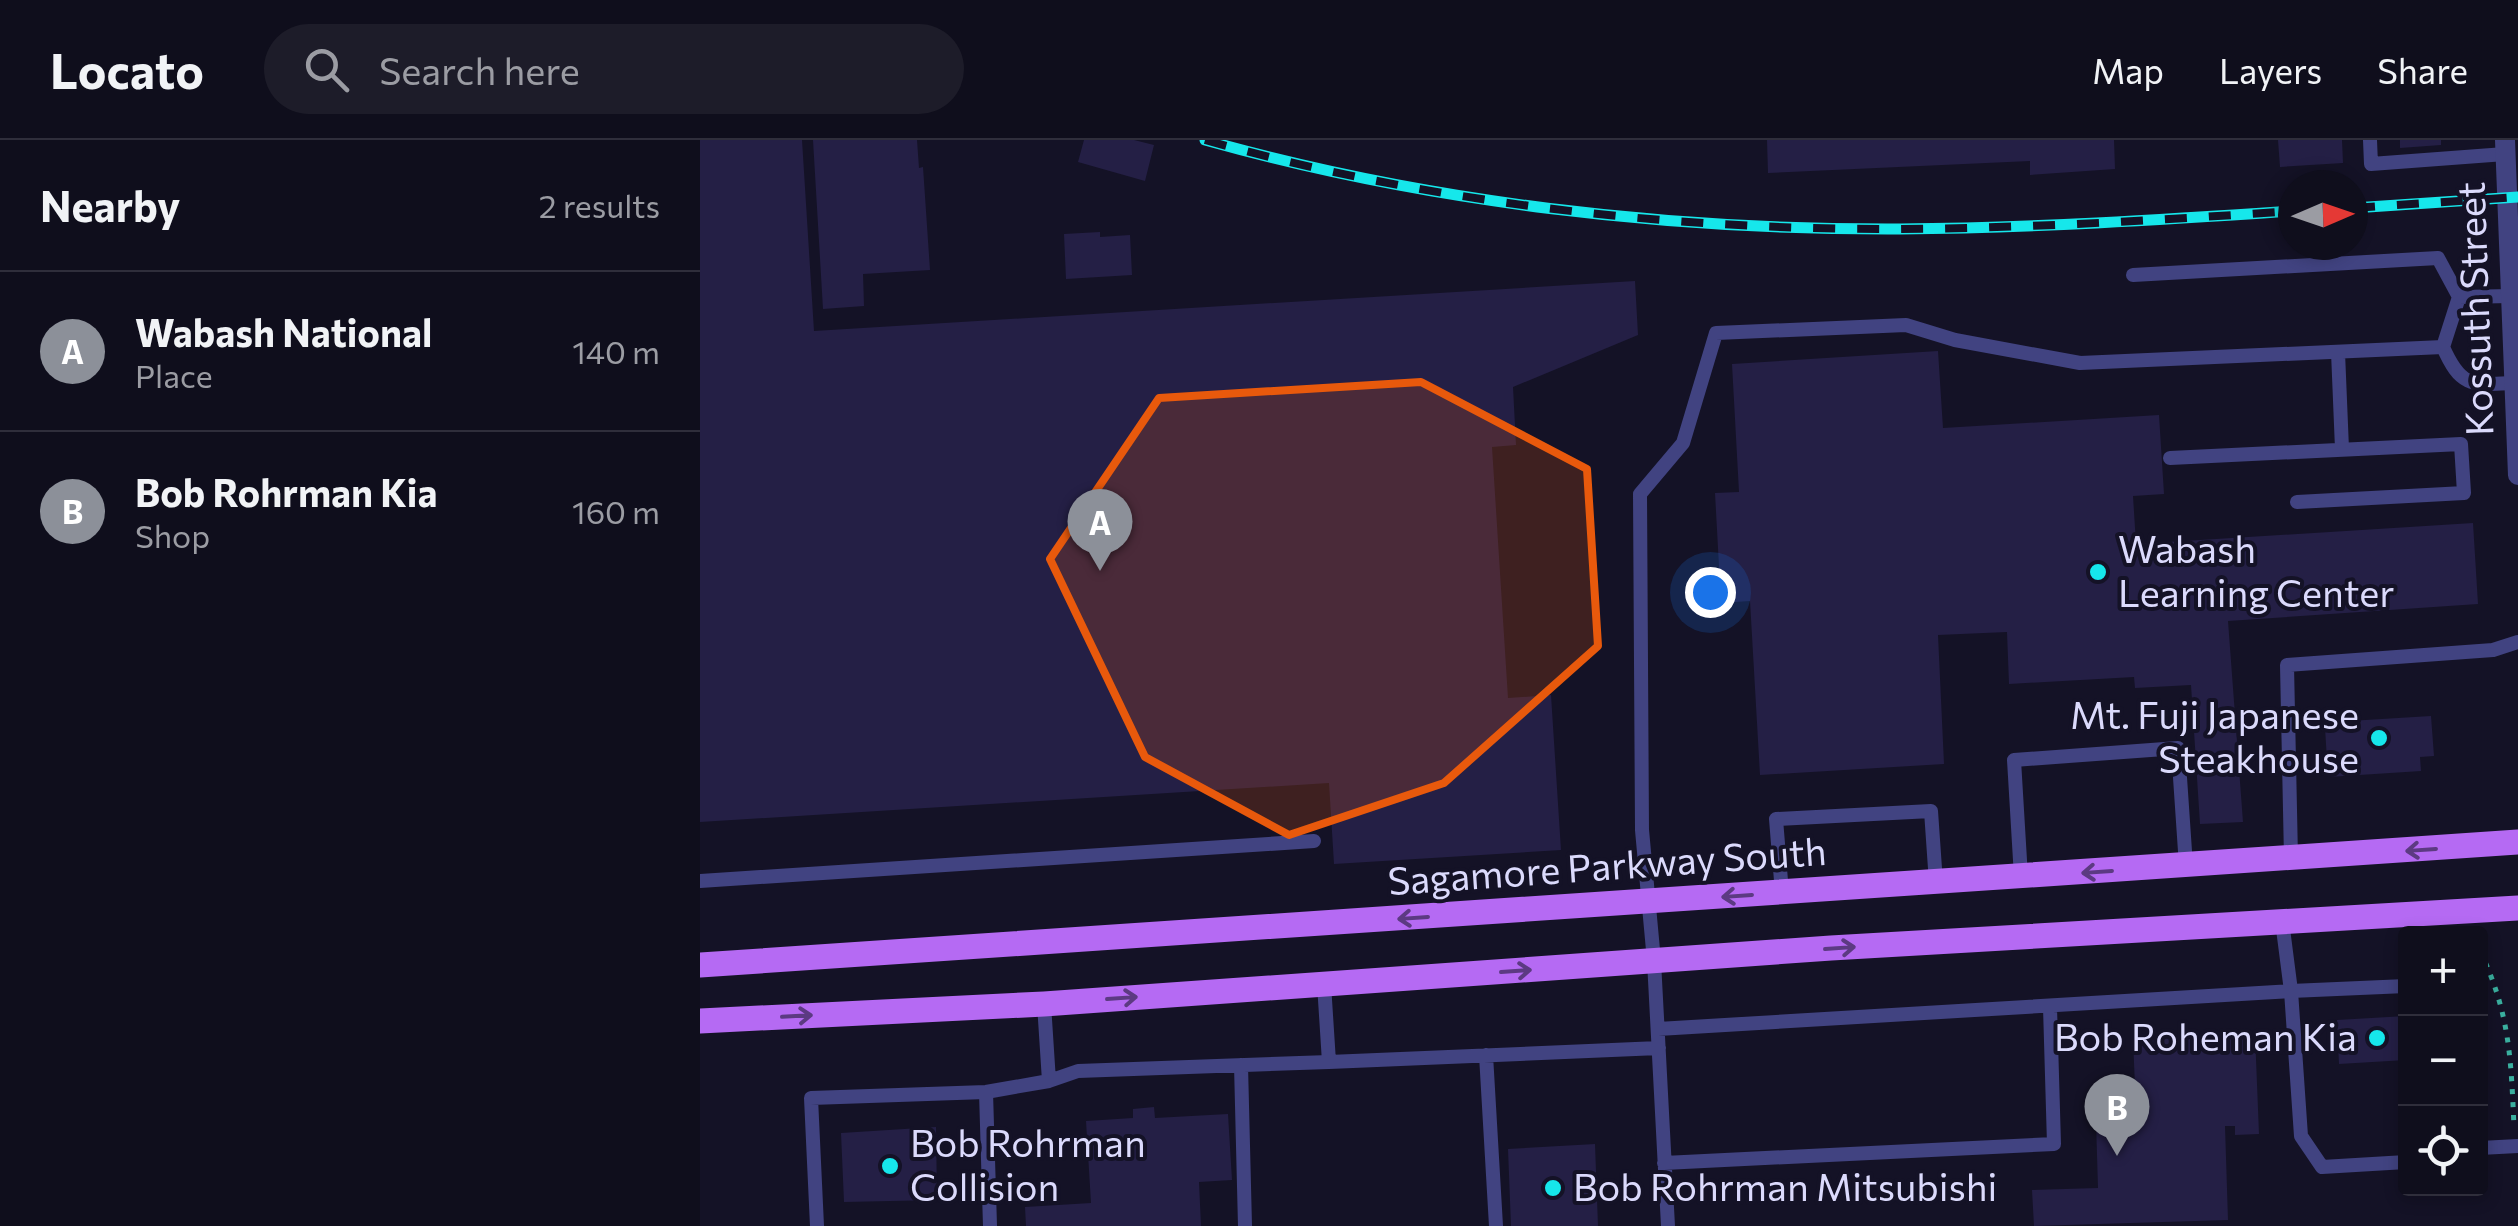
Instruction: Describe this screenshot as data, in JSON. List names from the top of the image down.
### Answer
{
  "streets": {
    "main road": ["Sagamore Parkway South"],
    "street": ["Kossuth Street"]
  },
  "places": [
    "Wabash Learning Center",
    "Mt. Fuji Japanese Steakhouse",
    "Bob Roheman Kia",
    "Bob Rohrman Collision",
    "Bob Rohrman Mitsubishi"
  ],
  "north": "right",
  "page": {
    "header": "Locato",
    "search": "Search here",
    "nav": ["Map", "Layers", "Share"],
    "heading": ["Nearby", "2 results"],
    "list": [
      {
        "mark": "A",
        "name": "Wabash National",
        "note": "Place",
        "value": "140 m"
      },
      {
        "mark": "B",
        "name": "Bob Rohrman Kia",
        "note": "Shop",
        "value": "160 m"
      }
    ],
    "pins": ["A", "B"],
    "map_buttons": ["+", "−"]
  }
}
